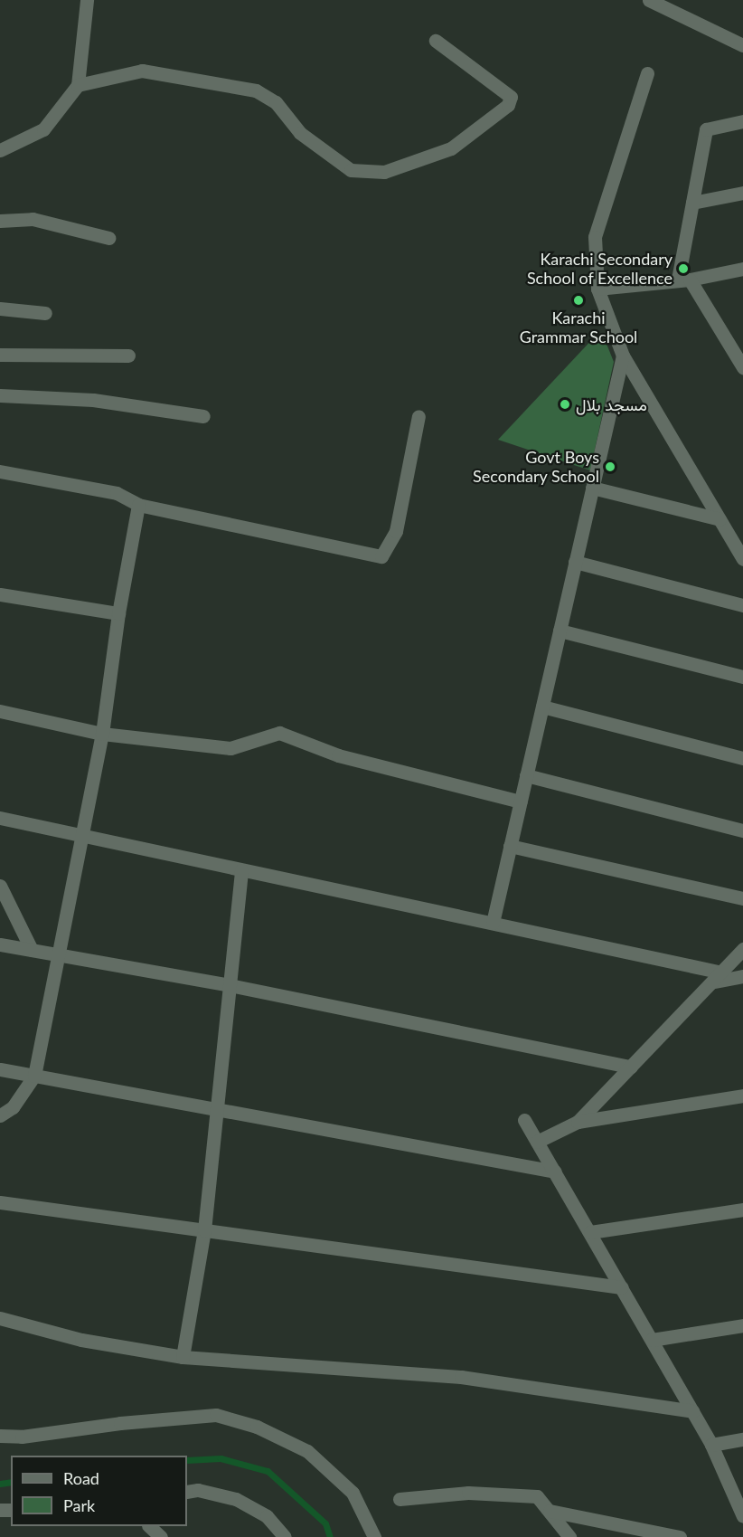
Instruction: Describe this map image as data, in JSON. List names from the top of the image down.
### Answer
{
  "places": [
    "Karachi Secondary School of Excellence",
    "Karachi Grammar School",
    "مسجد بلال",
    "Govt Boys Secondary School"
  ],
  "legend": ["Road", "Park"]
}
